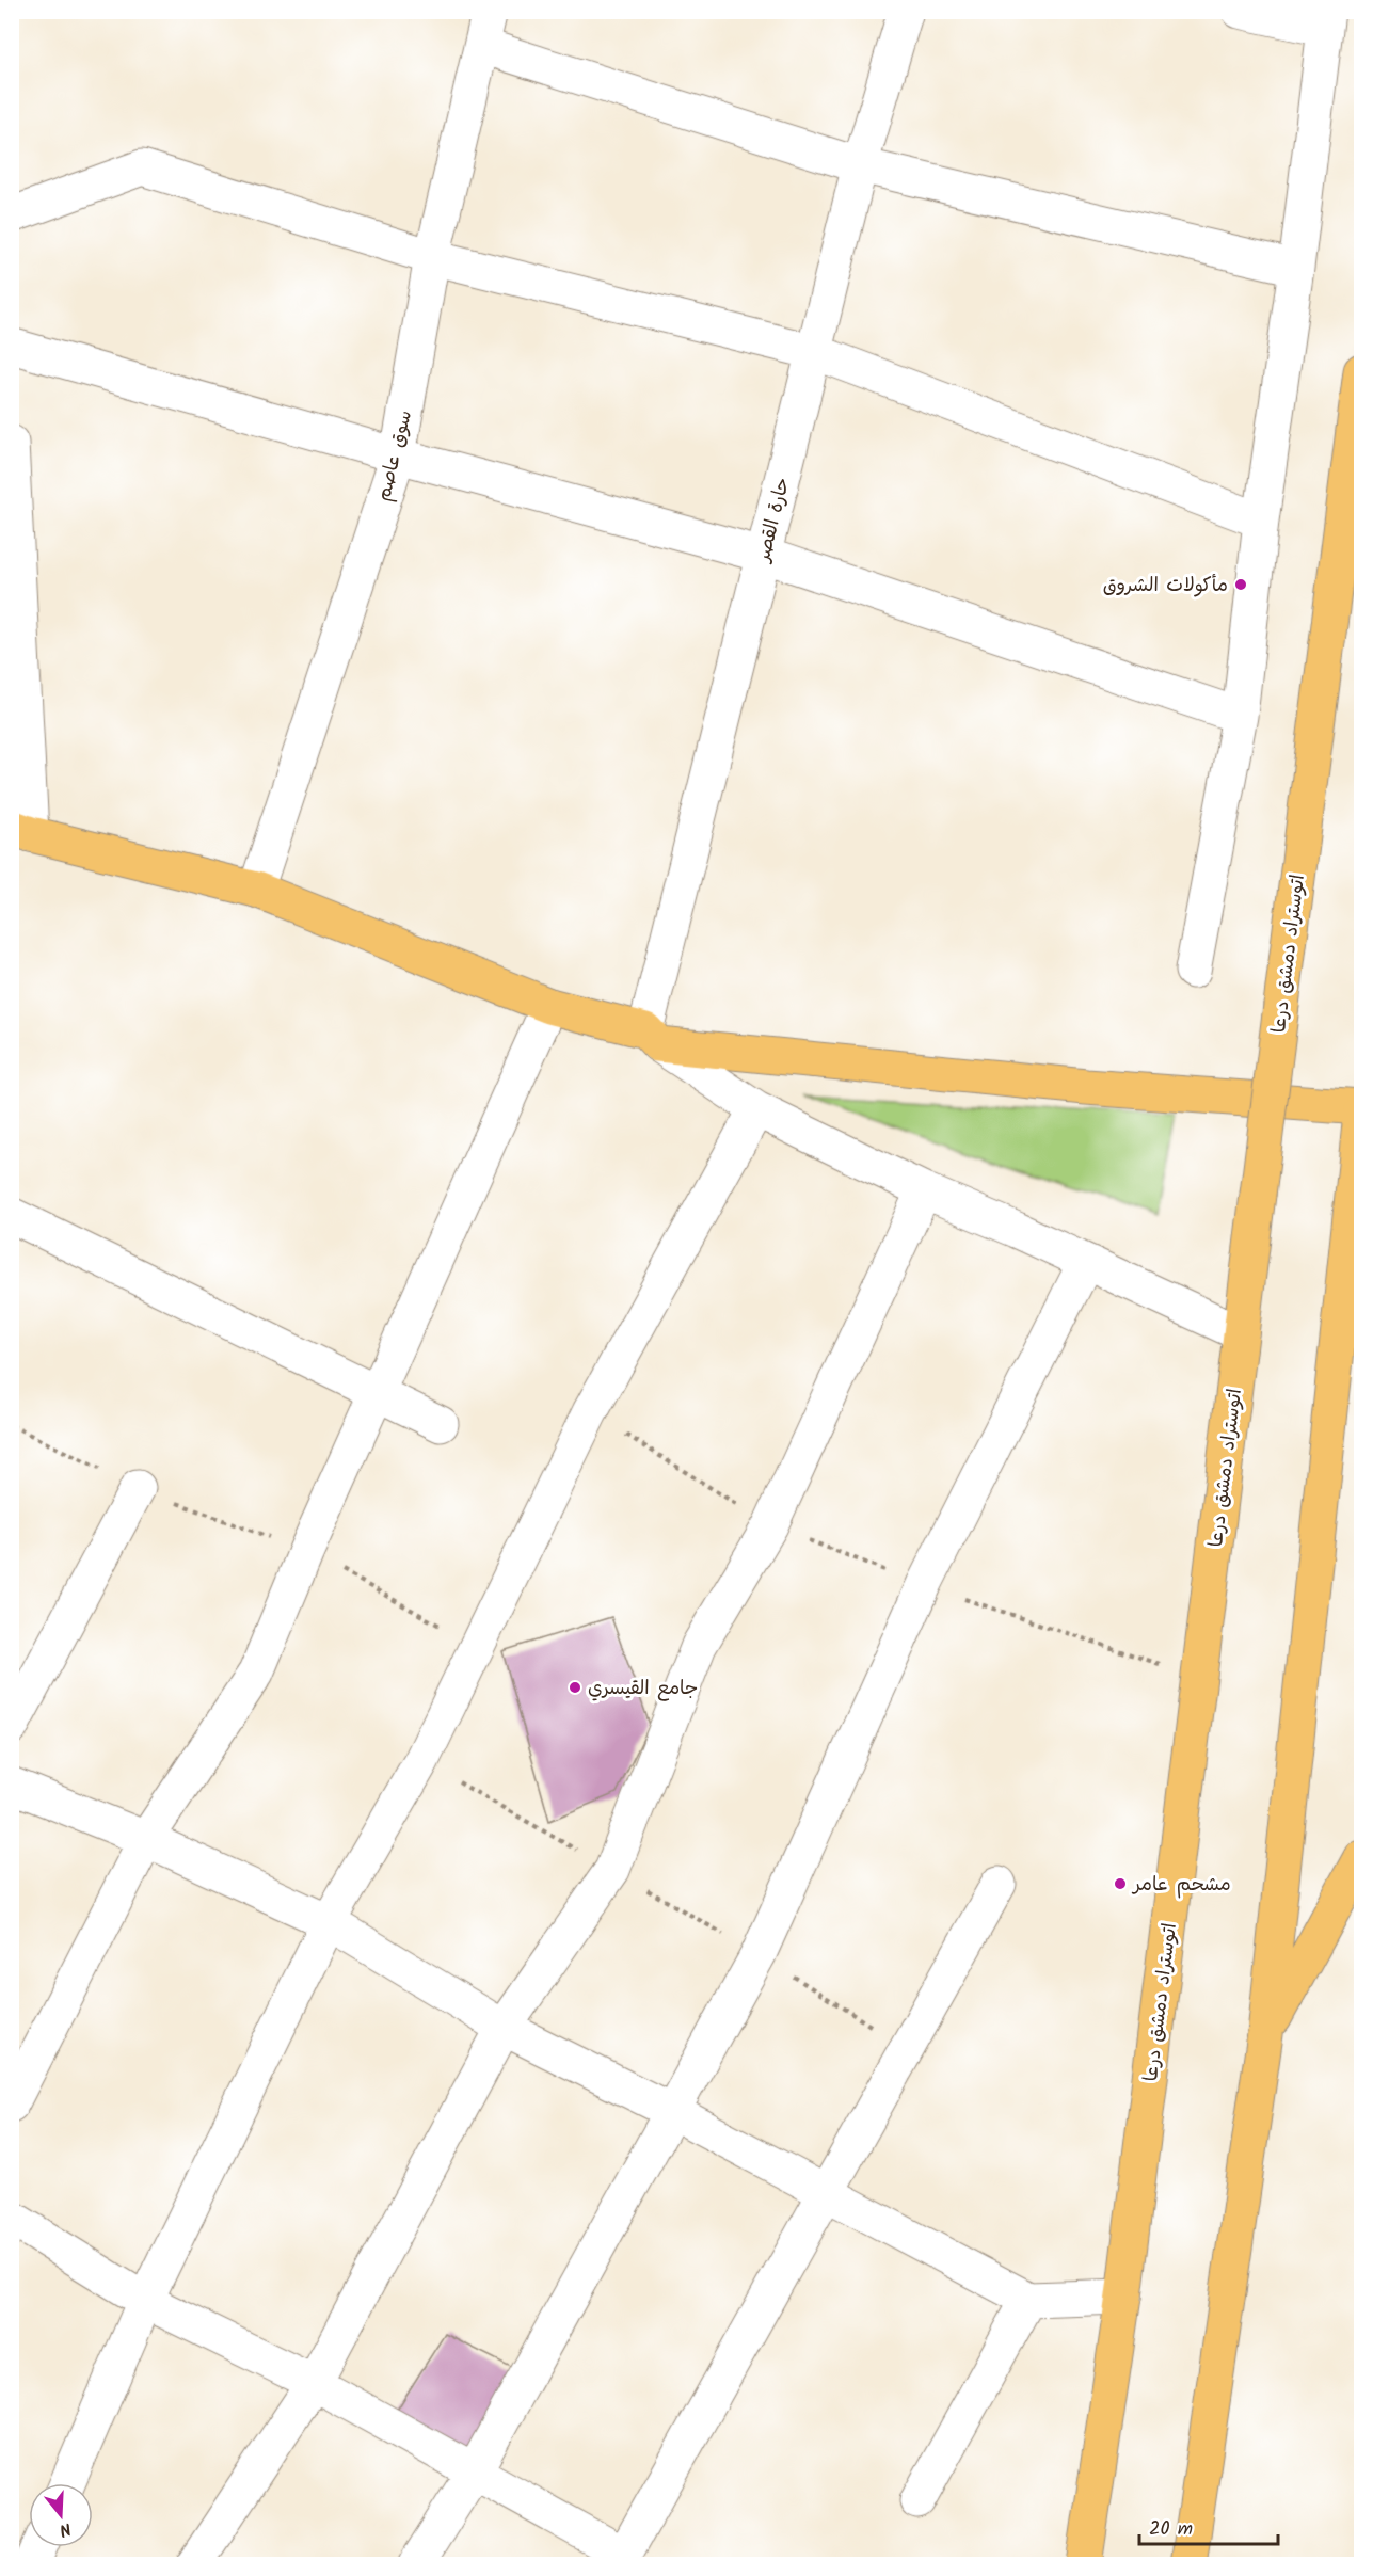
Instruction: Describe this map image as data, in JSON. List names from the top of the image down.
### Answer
{
  "streets": {
    "main road": ["اتوستراد دمشق درعا"],
    "street": ["سوق عاصم", "حارة القصر"]
  },
  "places": ["مأكولات الشروق", "جامع القيسري", "مشحم عامر"],
  "scale_bar": "20 m",
  "north": "bottom"
}
